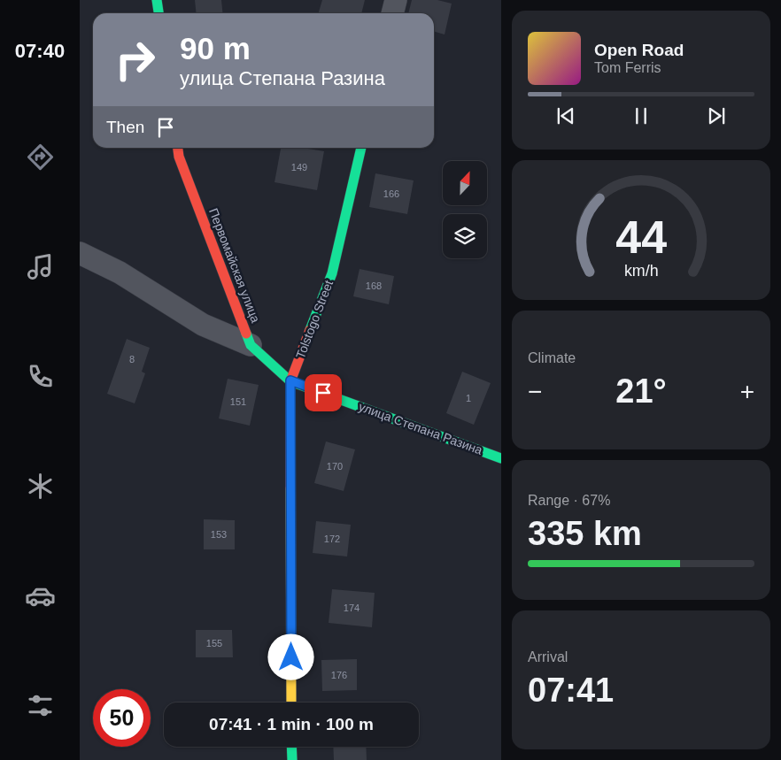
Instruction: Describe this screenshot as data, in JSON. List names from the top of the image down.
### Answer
{
  "streets": {
    "main road": ["Первомайская улица", "Tolstogo Street", "улица Степана Разина"]
  },
  "crossings": [
    ["Первомайская улица", "Tolstogo Street"],
    ["Первомайская улица", "улица Степана Разина"],
    ["Tolstogo Street", "улица Степана Разина"]
  ],
  "house_numbers": [
    "149",
    "166",
    "168",
    "8",
    "1",
    "151",
    "170",
    "153",
    "172",
    "174",
    "155",
    "176"
  ],
  "north": "top",
  "page": {
    "tabs": "07:40",
    "turn": ["90 m", "улица Степана Разина"],
    "song": ["Open Road", "Tom Ferris"],
    "then": "Then",
    "tile": [
      "Climate",
      ["Range · 67%", "335 km"],
      ["Arrival", "07:41"]
    ],
    "heat": ["−", "21°", "+"],
    "limit": "50",
    "trip": "07:41 · 1 min · 100 m",
    "gauge": ["44", "km/h"]
  }
}
